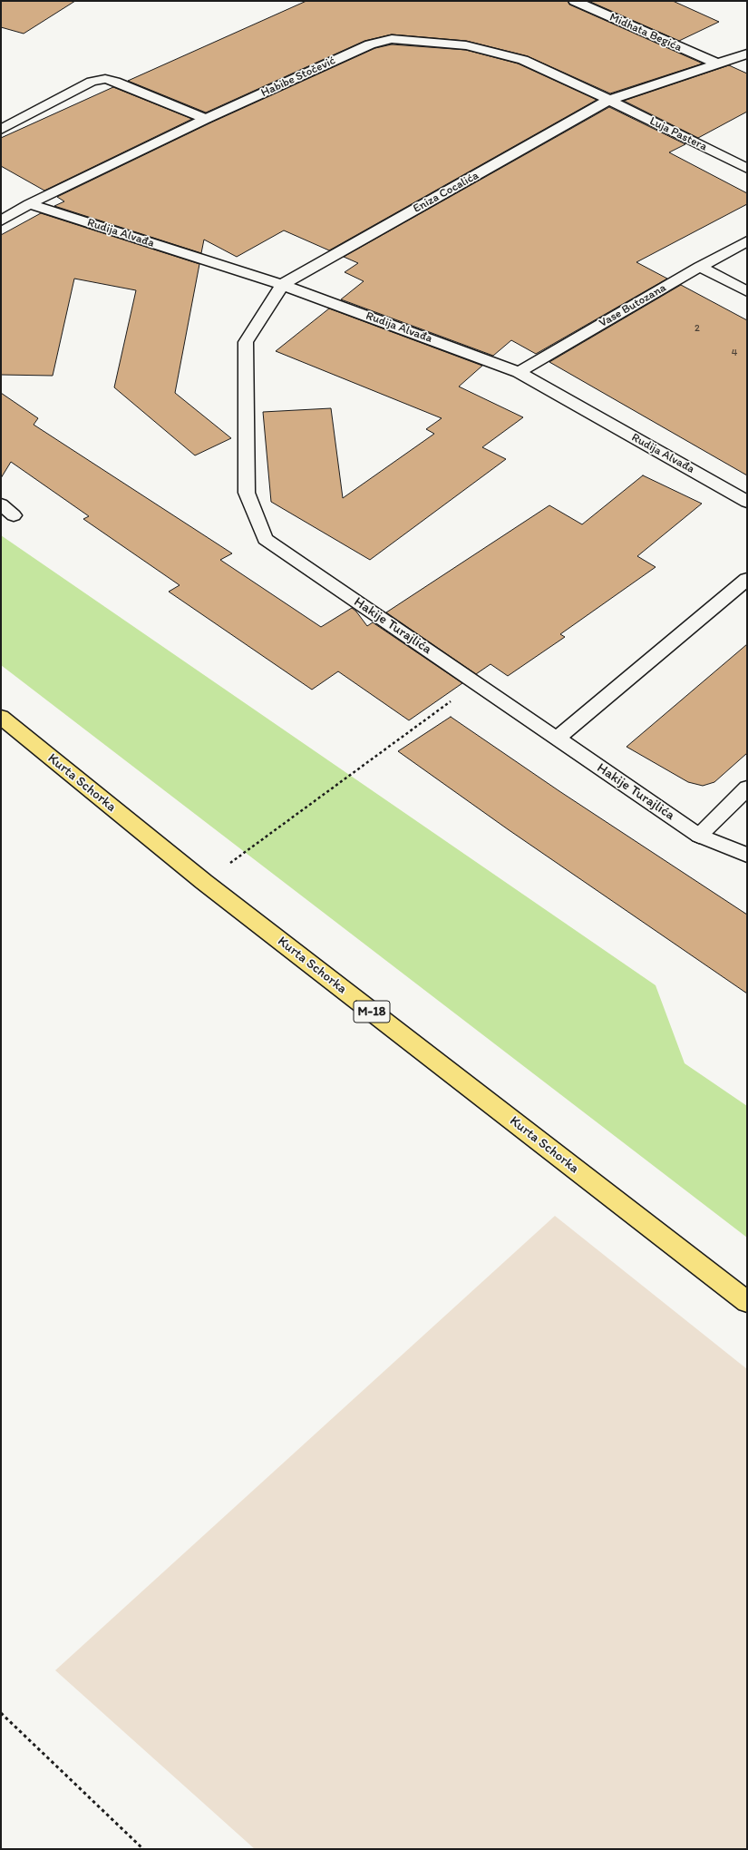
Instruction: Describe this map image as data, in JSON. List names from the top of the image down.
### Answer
{
  "streets": {
    "main road": ["Kurta Schorka", "M-18"],
    "street": [
      "Midhata Begića",
      "Habibe Stočević",
      "Luja Pastera",
      "Eniza Cocalića",
      "Rudija Alvađa",
      "Vase Butozana",
      "Hakije Turajlića"
    ]
  },
  "crossings": [
    ["Habibe Stočević", "Luja Pastera"],
    ["Habibe Stočević", "Eniza Cocalića"],
    ["Habibe Stočević", "Rudija Alvađa"],
    ["Luja Pastera", "Eniza Cocalića"],
    ["Eniza Cocalića", "Rudija Alvađa"],
    ["Eniza Cocalića", "Hakije Turajlića"],
    ["Rudija Alvađa", "Vase Butozana"],
    ["Rudija Alvađa", "Hakije Turajlića"]
  ],
  "house_numbers": ["2", "4"]
}
